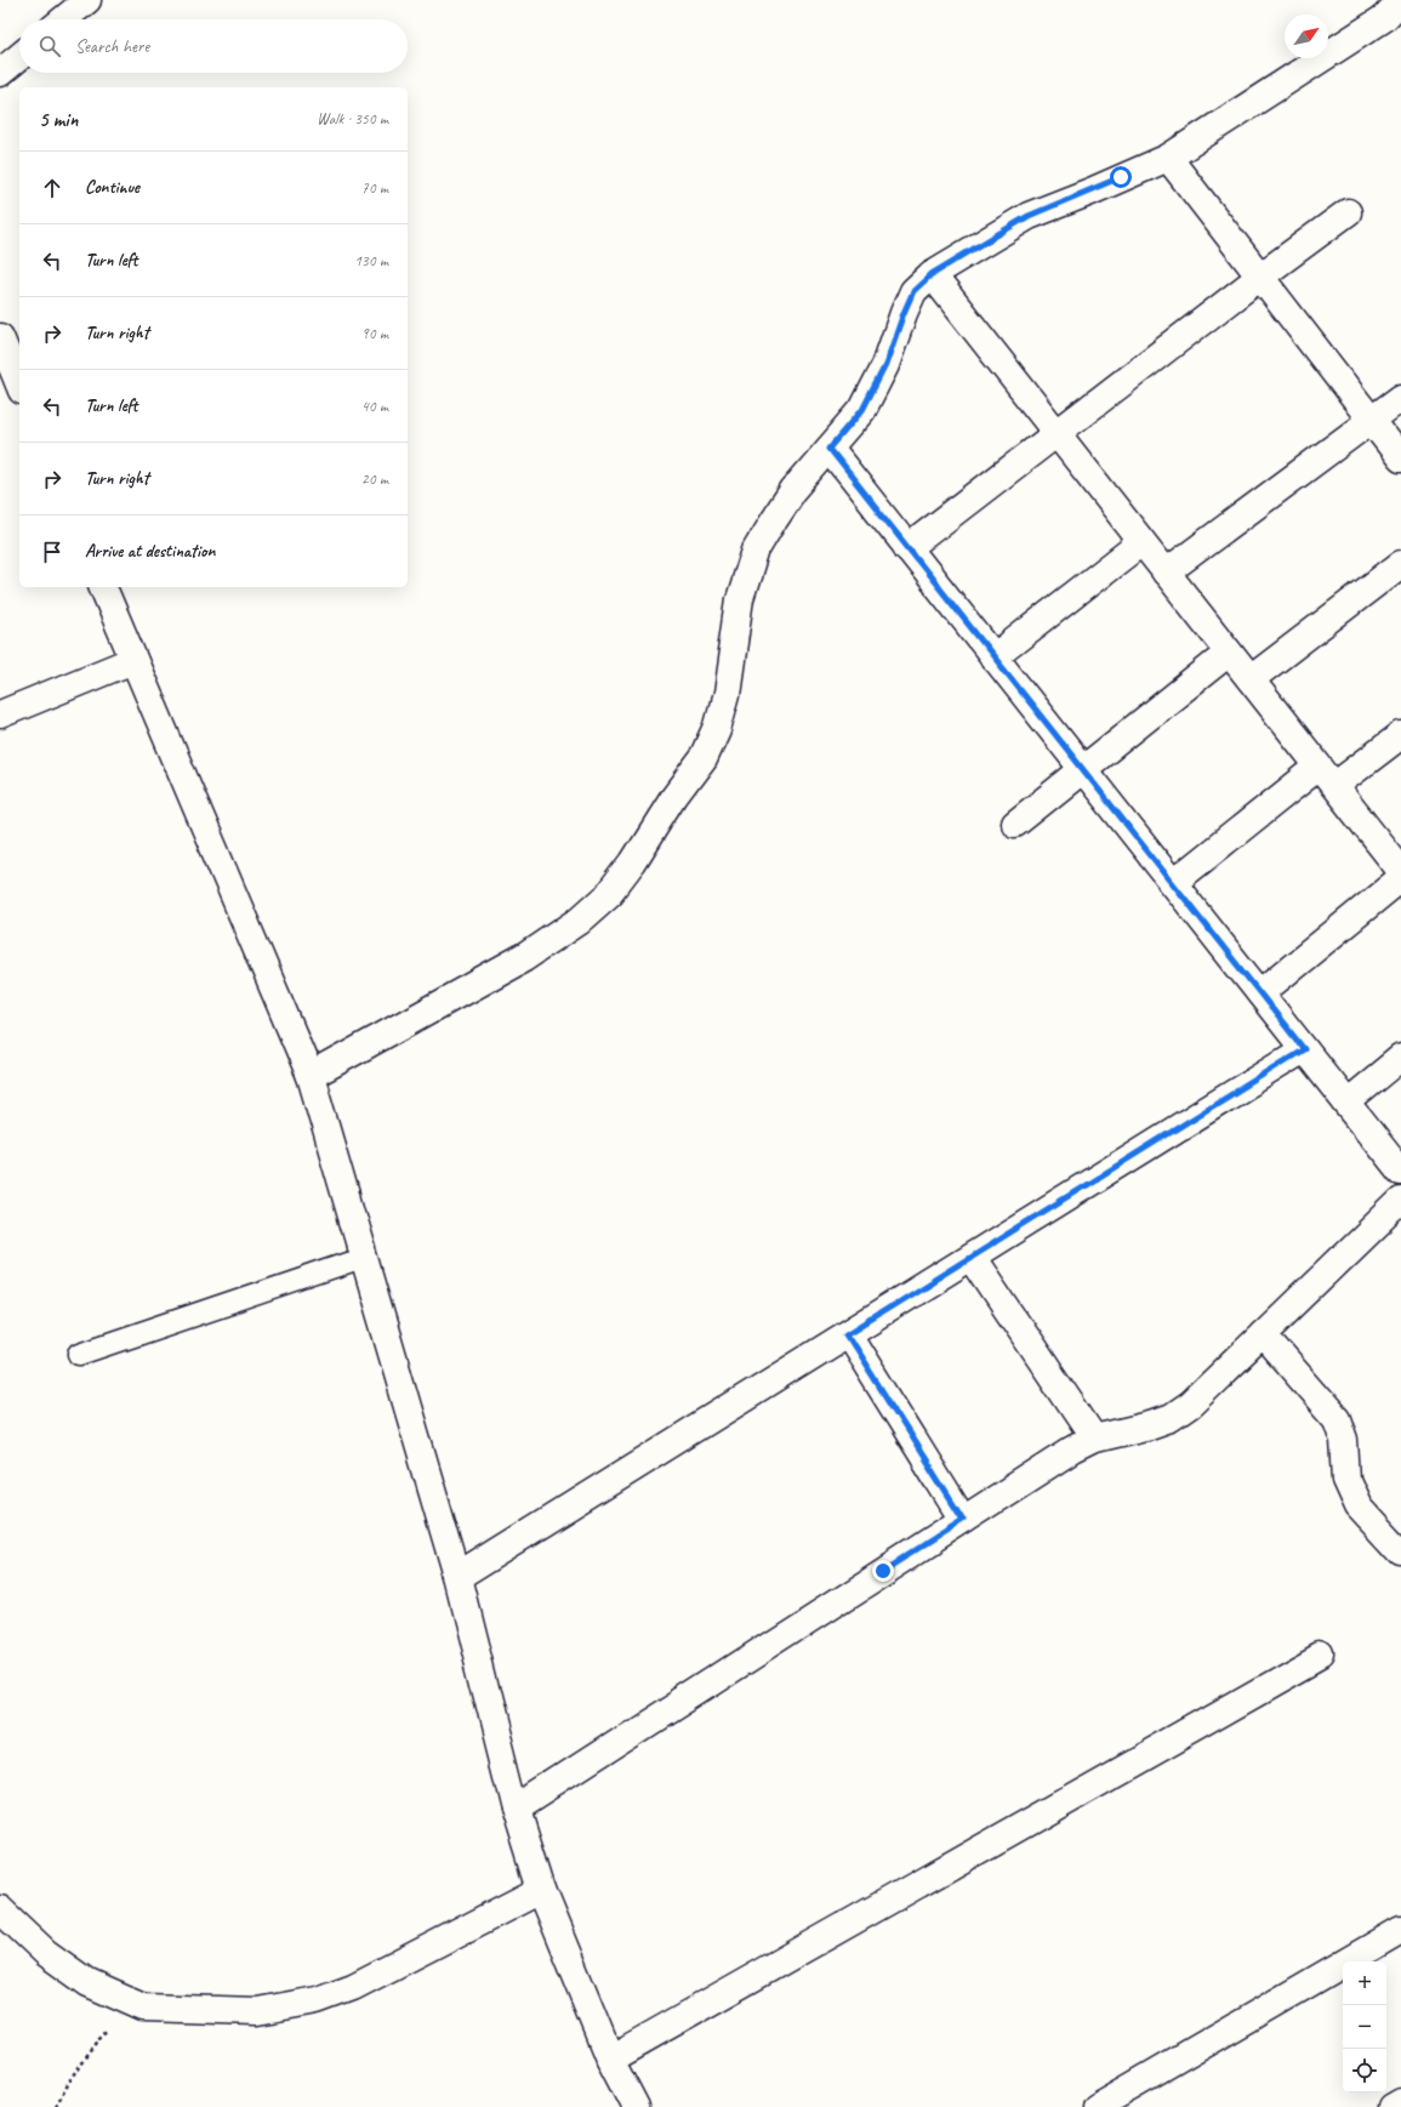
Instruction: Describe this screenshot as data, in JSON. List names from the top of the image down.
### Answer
{
  "north": "top right",
  "page": {
    "search": "Search here",
    "heading": ["5 min", "Walk · 350 m"],
    "list": [
      ["Continue", "70 m"],
      ["Turn left", "130 m"],
      ["Turn right", "90 m"],
      ["Turn left", "40 m"],
      ["Turn right", "20 m"],
      "Arrive at destination"
    ],
    "map_buttons": ["+", "−"]
  }
}
